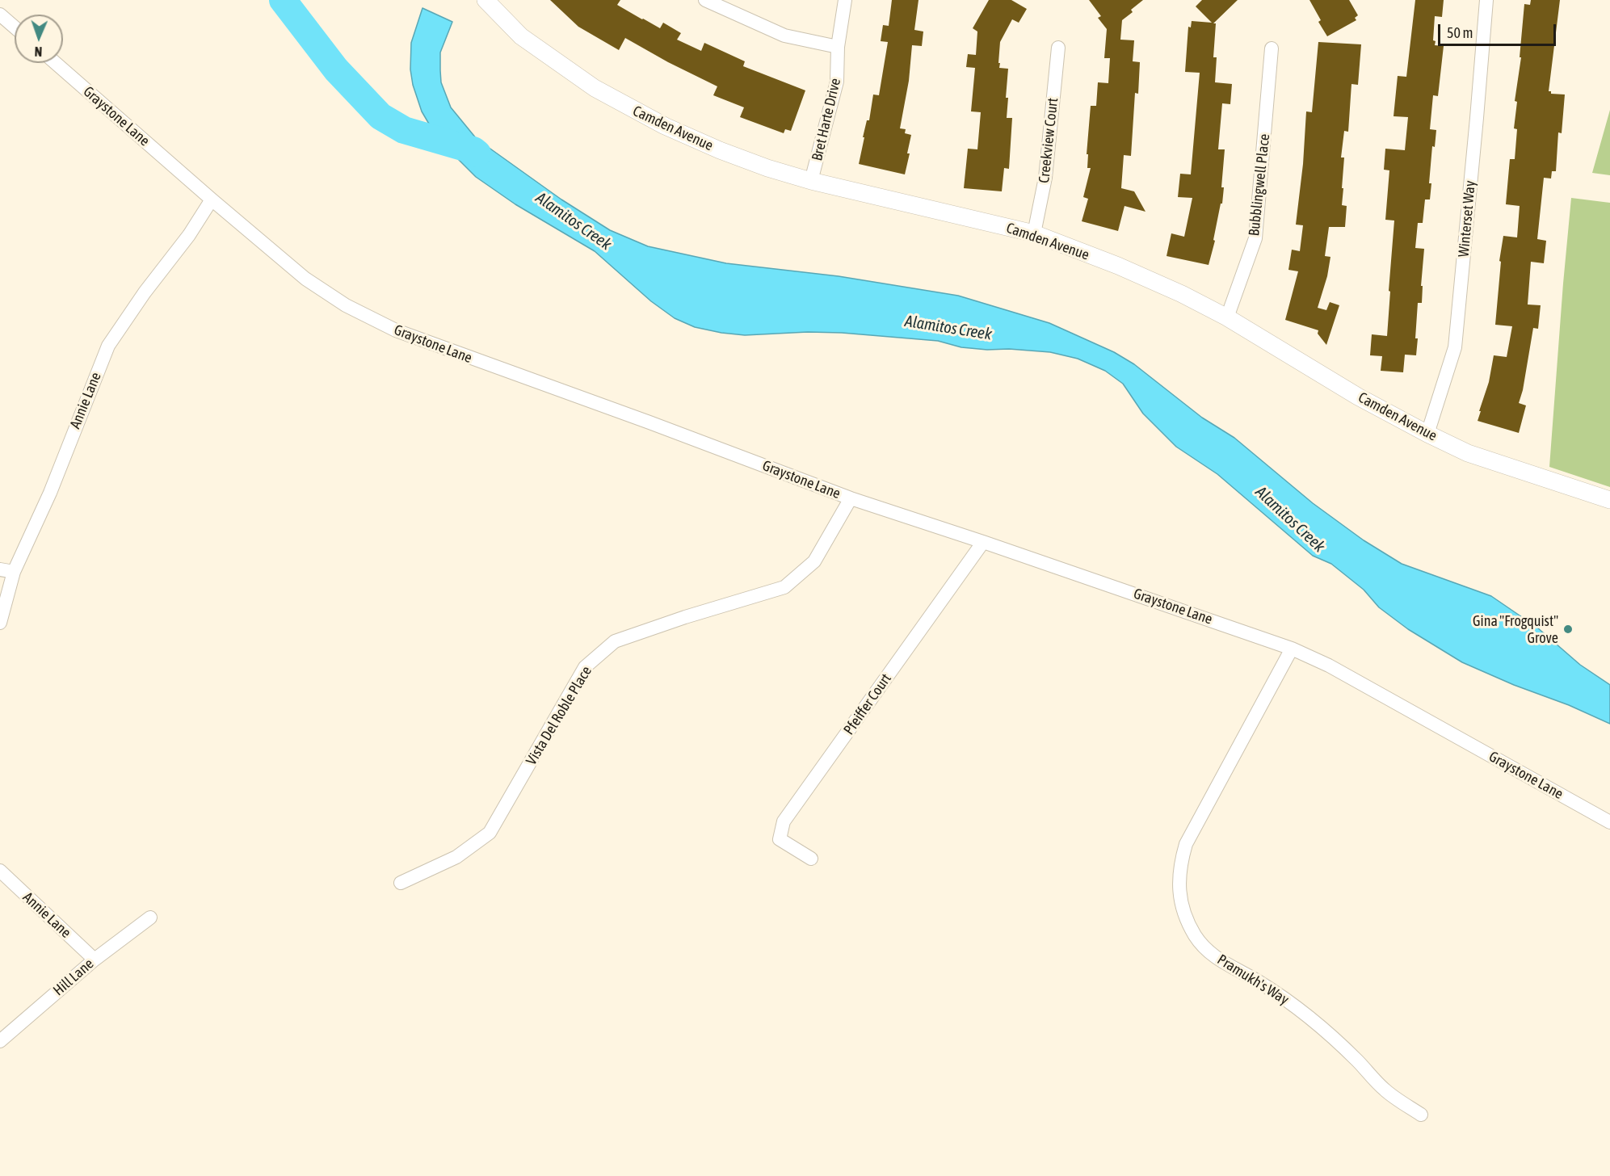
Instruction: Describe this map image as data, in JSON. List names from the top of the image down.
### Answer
{
  "streets": {
    "street": [
      "Graystone Lane",
      "Bret Harte Drive",
      "Camden Avenue",
      "Creekview Court",
      "Bubblingwell Place",
      "Winterset Way",
      "Annie Lane",
      "Pfeiffer Court",
      "Vista Del Roble Place",
      "Hill Lane",
      "Pramukh's Way"
    ]
  },
  "crossings": [
    ["Graystone Lane", "Annie Lane"],
    ["Graystone Lane", "Pfeiffer Court"],
    ["Graystone Lane", "Vista Del Roble Place"],
    ["Graystone Lane", "Pramukh's Way"],
    ["Bret Harte Drive", "Camden Avenue"],
    ["Camden Avenue", "Creekview Court"],
    ["Camden Avenue", "Bubblingwell Place"],
    ["Camden Avenue", "Winterset Way"],
    ["Annie Lane", "Hill Lane"]
  ],
  "water": ["Alamitos Creek"],
  "places": ["Gina \"Frogquist\" Grove"],
  "scale_bar": "50 m",
  "north": "bottom"
}
